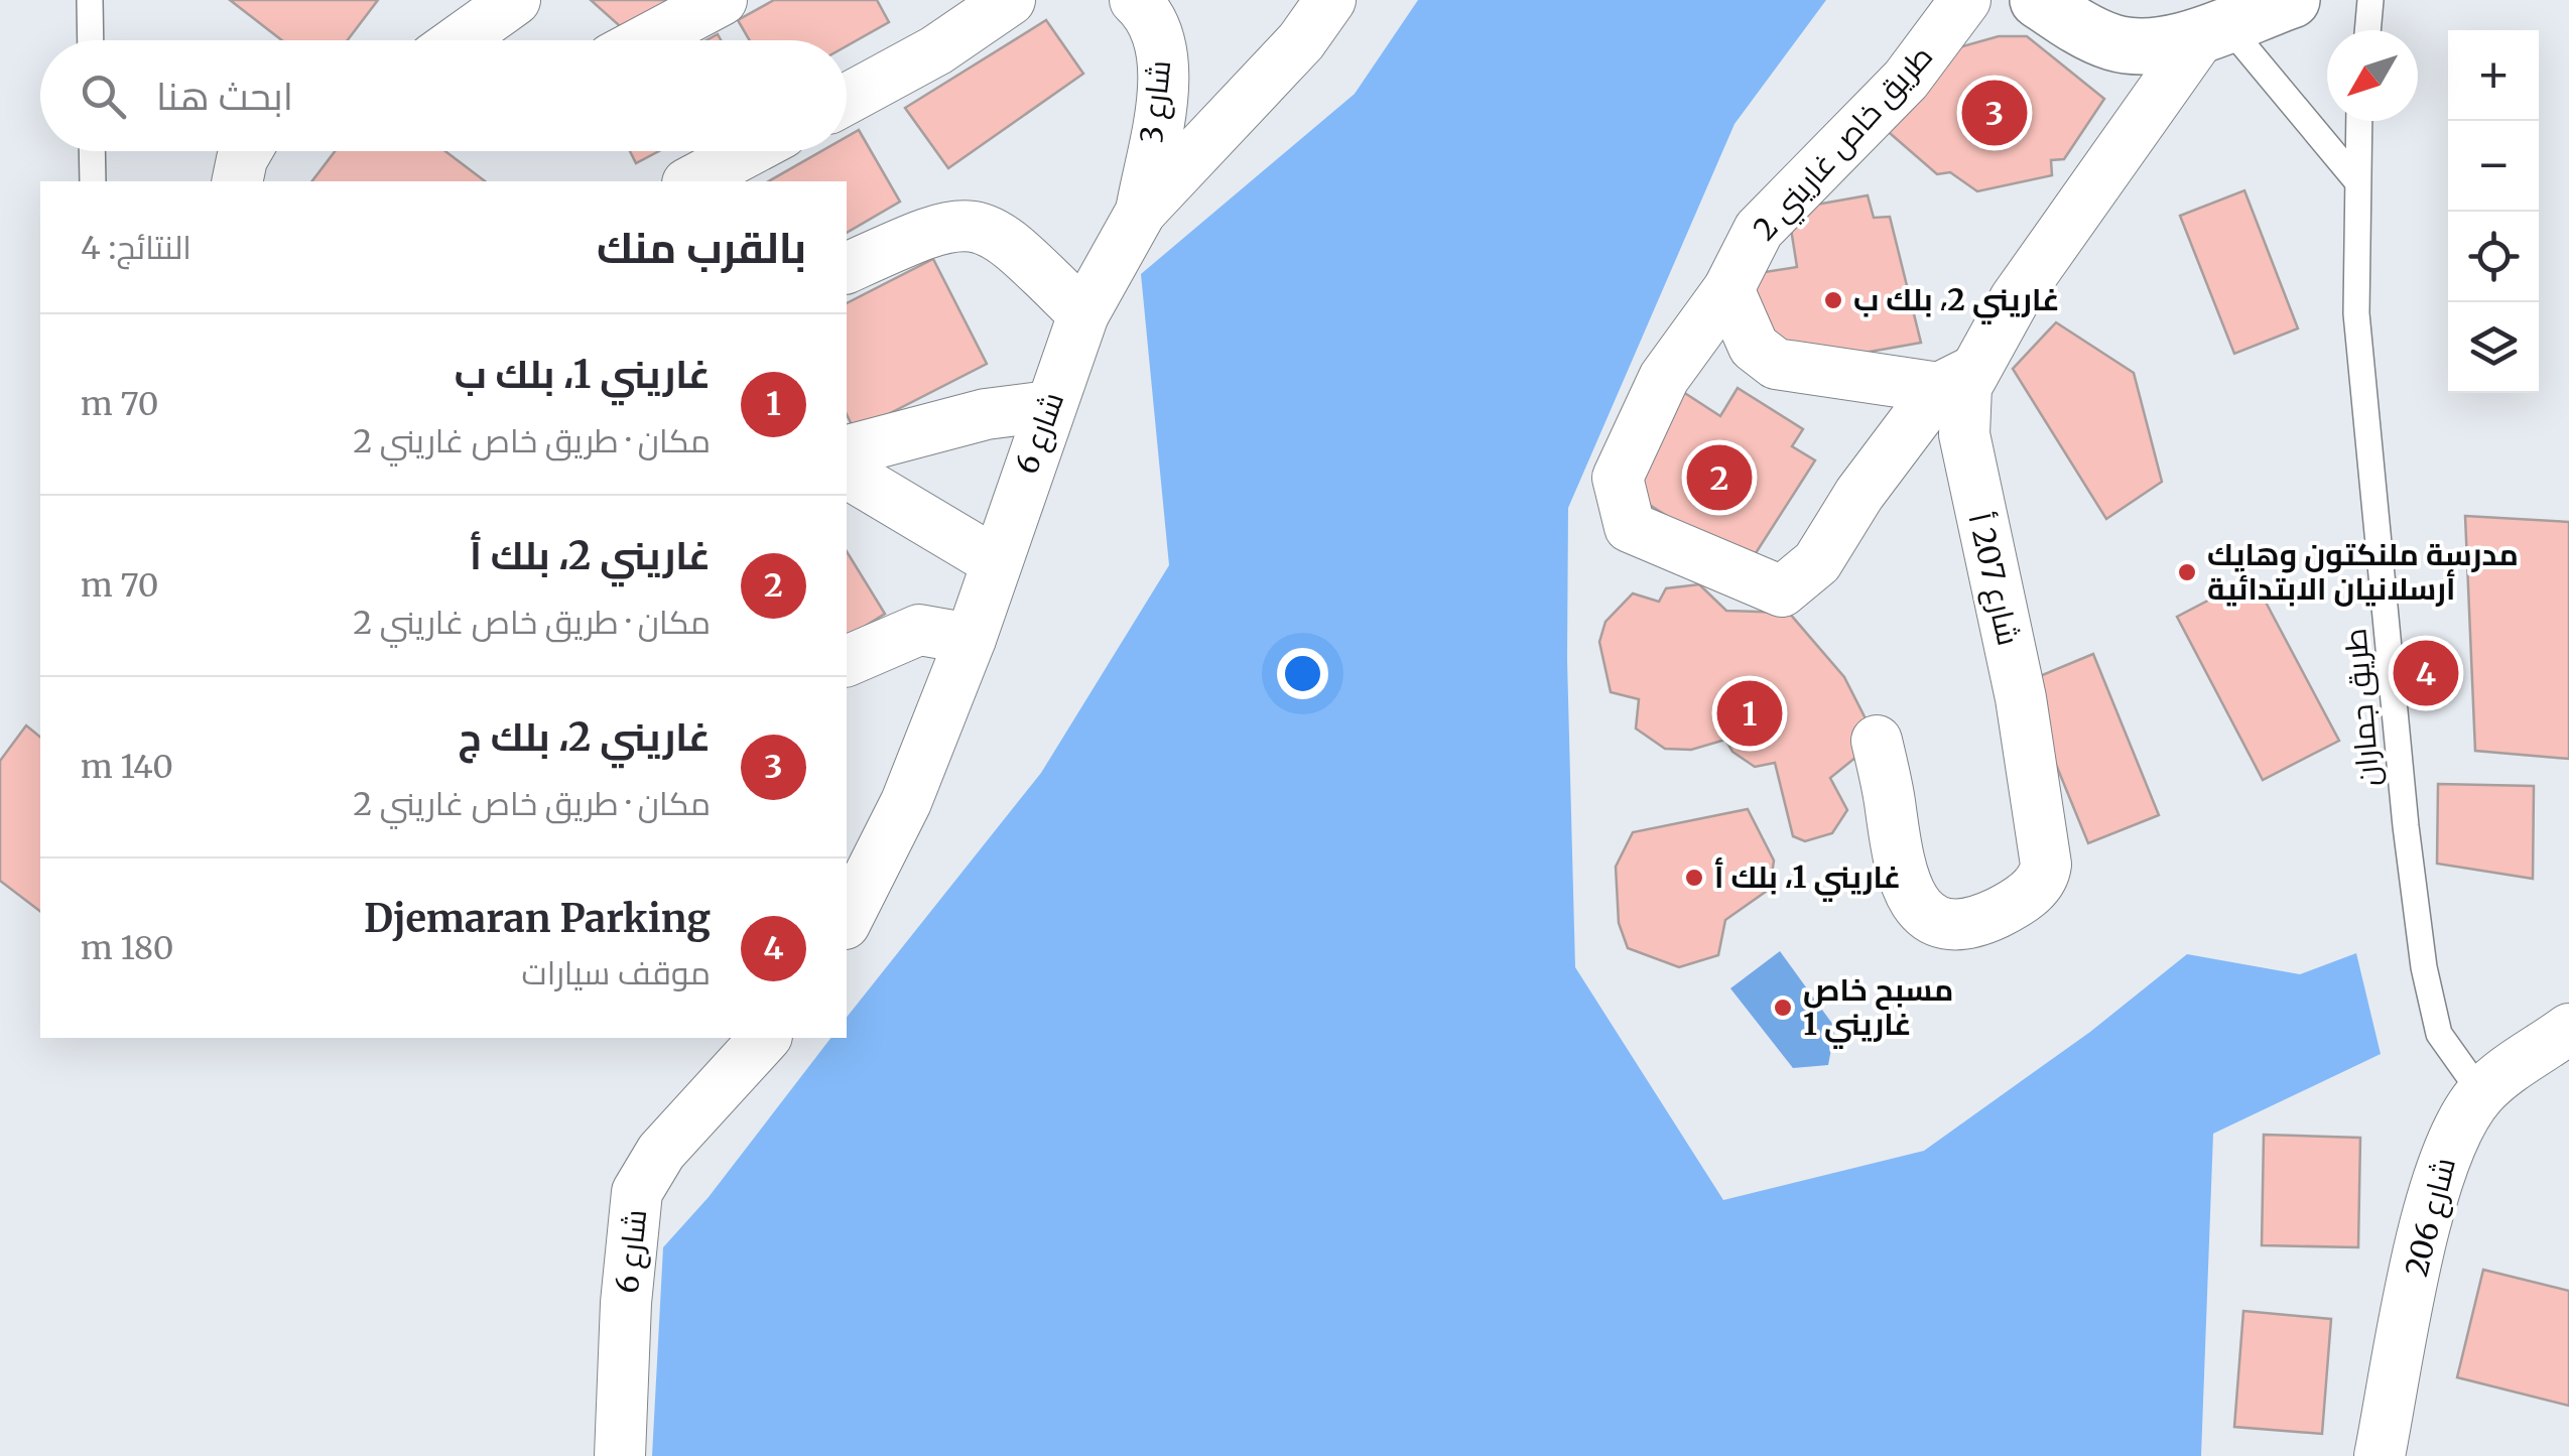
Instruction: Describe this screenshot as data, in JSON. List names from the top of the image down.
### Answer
{
  "streets": {
    "street": [
      "شارع 3",
      "طريق خاص غاريني 2",
      "شارع 6",
      "شارع 207 أ",
      "شارع 206"
    ],
    "lane": ["طريق جماران"]
  },
  "crossings": [
    ["شارع 3", "شارع 6"],
    ["طريق خاص غاريني 2", "شارع 207 أ"],
    ["طريق جماران", "شارع 206"]
  ],
  "places": [
    "غاريني 2، بلك ب",
    "مدرسة ملنكتون وهايك أرسلانيان الابتدائية",
    "غاريني 1، بلك أ",
    "مسبح خاص غاريني 1"
  ],
  "north": "bottom left",
  "page": {
    "map_buttons": ["+", "−"],
    "search": "ابحث هنا",
    "pins": [
      "3",
      "2",
      "4",
      "1"
    ],
    "heading": ["بالقرب منك", "النتائج: 4"],
    "list": [
      {
        "mark": "1",
        "name": "غاريني 1، بلك ب",
        "note": "مكان · طريق خاص غاريني 2",
        "value": "70 m"
      },
      {
        "mark": "2",
        "name": "غاريني 2، بلك أ",
        "note": "مكان · طريق خاص غاريني 2",
        "value": "70 m"
      },
      {
        "mark": "3",
        "name": "غاريني 2، بلك ج",
        "note": "مكان · طريق خاص غاريني 2",
        "value": "140 m"
      },
      {
        "mark": "4",
        "name": "Djemaran Parking",
        "note": "موقف سيارات",
        "value": "180 m"
      }
    ]
  }
}
